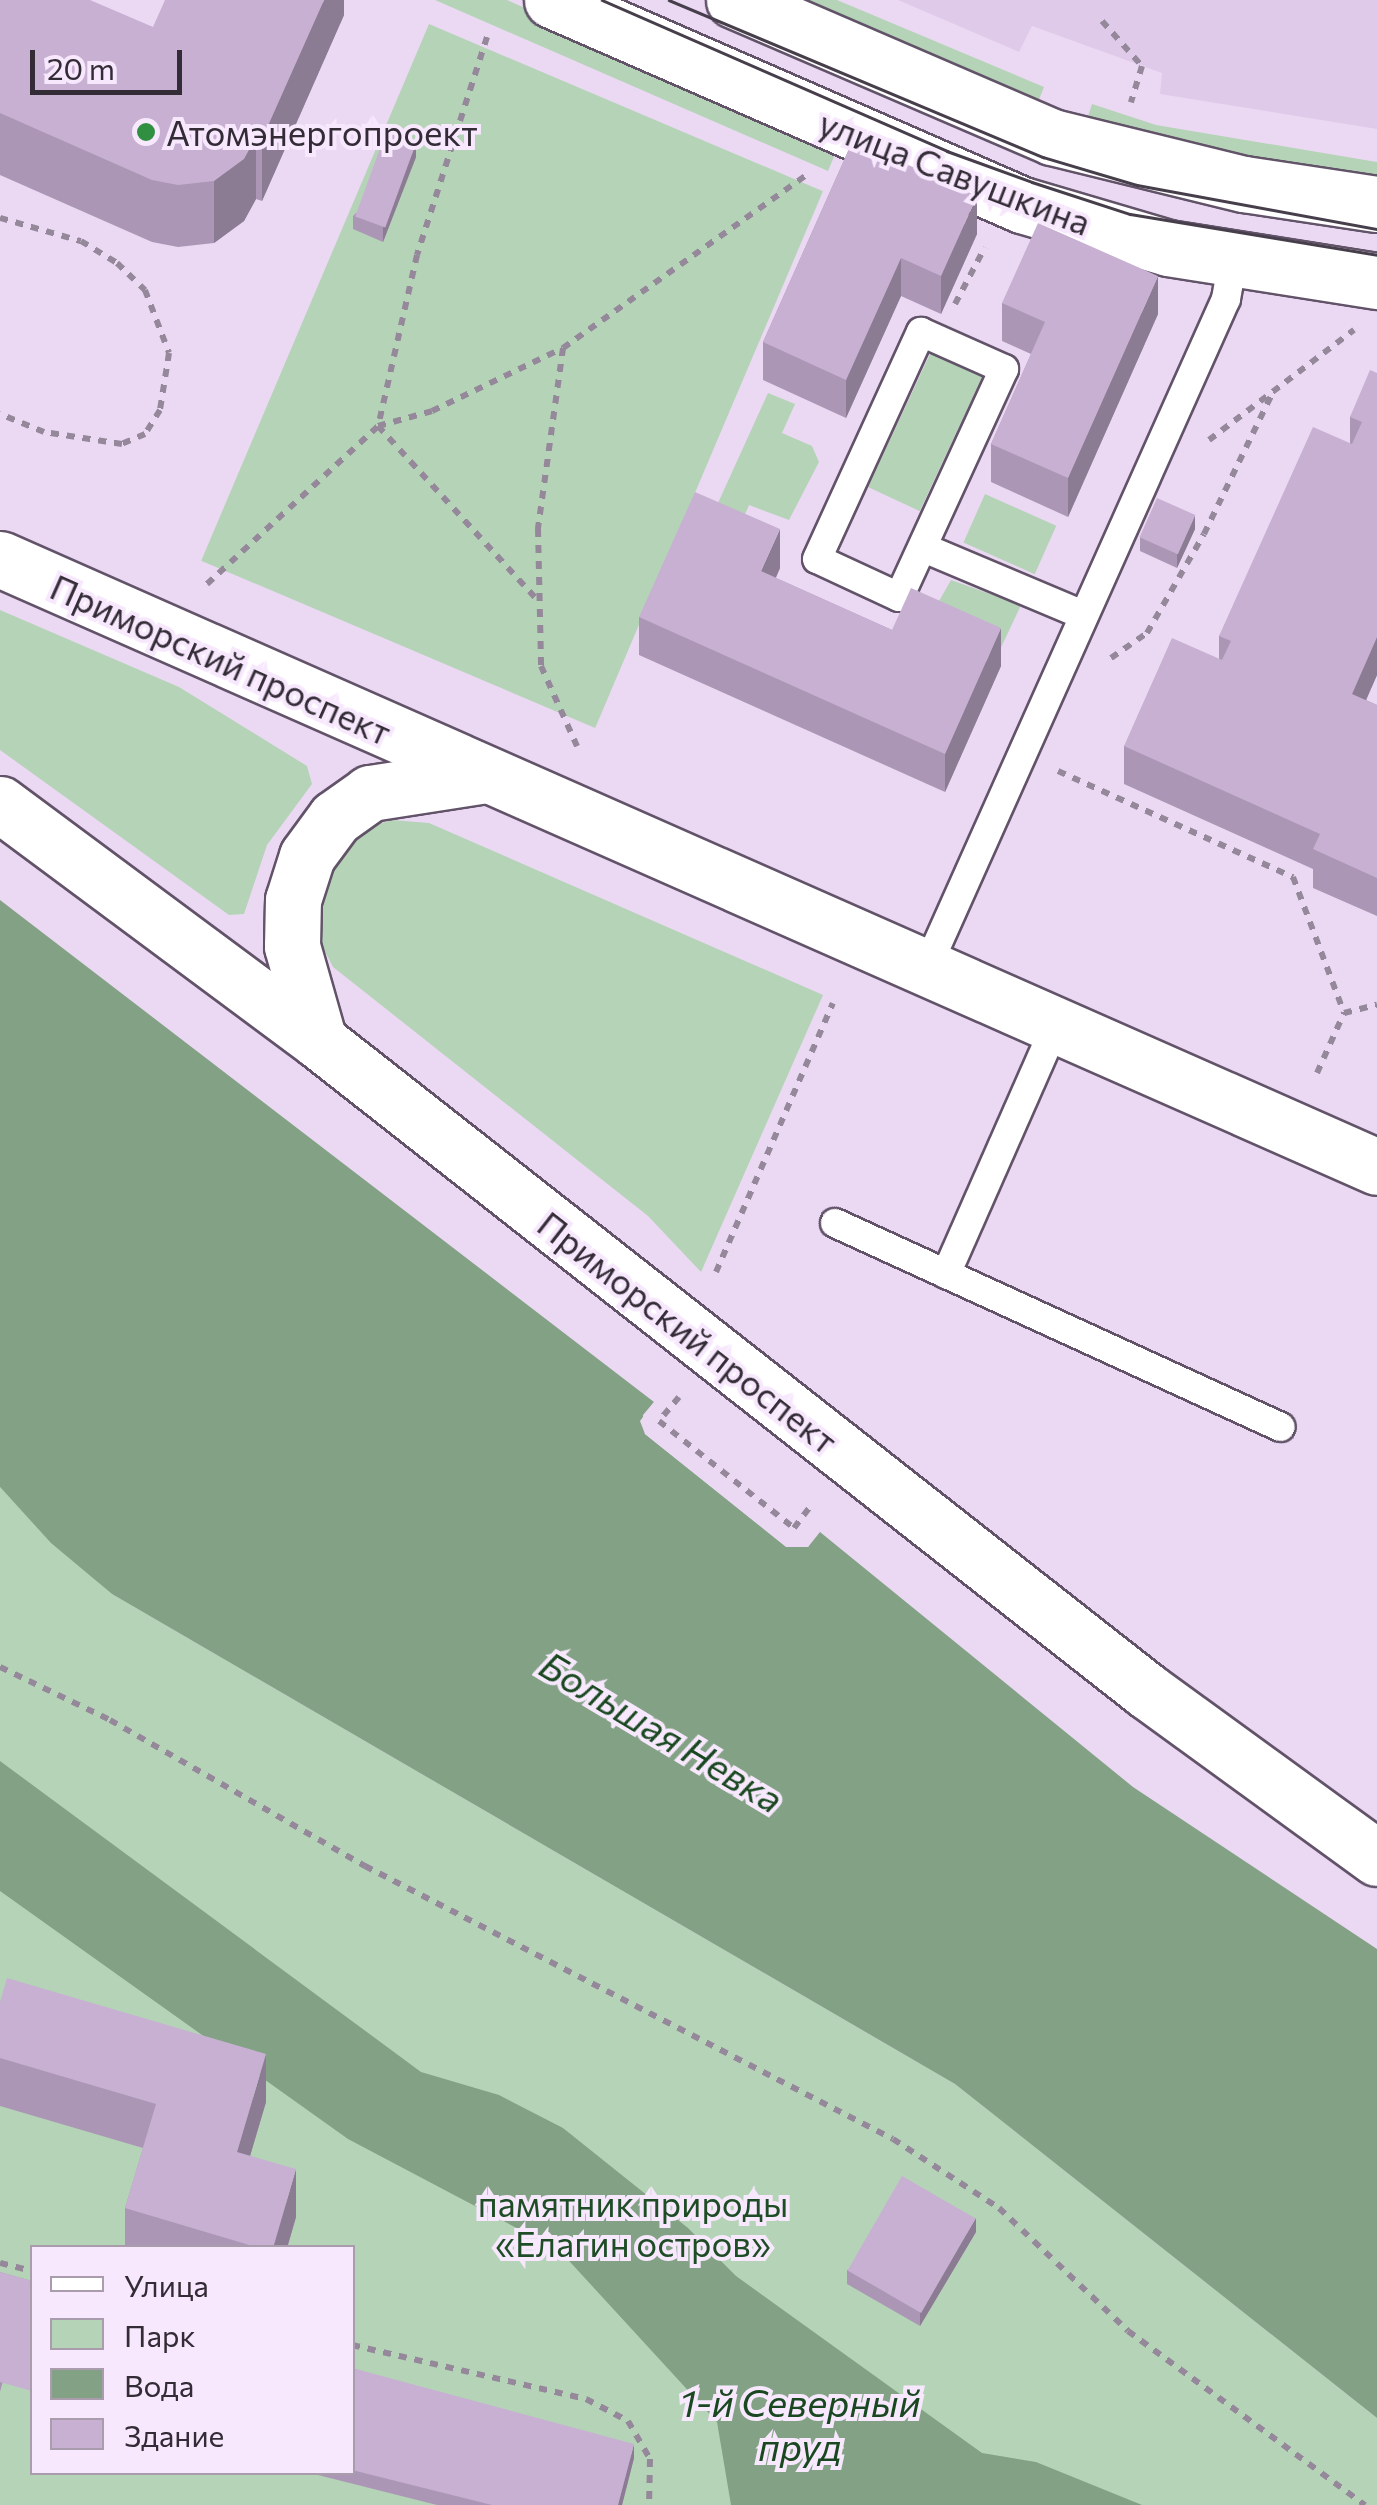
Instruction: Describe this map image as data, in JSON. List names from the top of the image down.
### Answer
{
  "streets": {
    "main road": ["улица Савушкина", "Приморский проспект"]
  },
  "water": ["Большая Невка", "1-й Северный пруд"],
  "parks": ["памятник природы «Елагин остров»"],
  "places": ["Атомэнергопроект"],
  "legend": [
    "Улица",
    "Парк",
    "Вода",
    "Здание"
  ],
  "scale_bar": "20 m"
}
